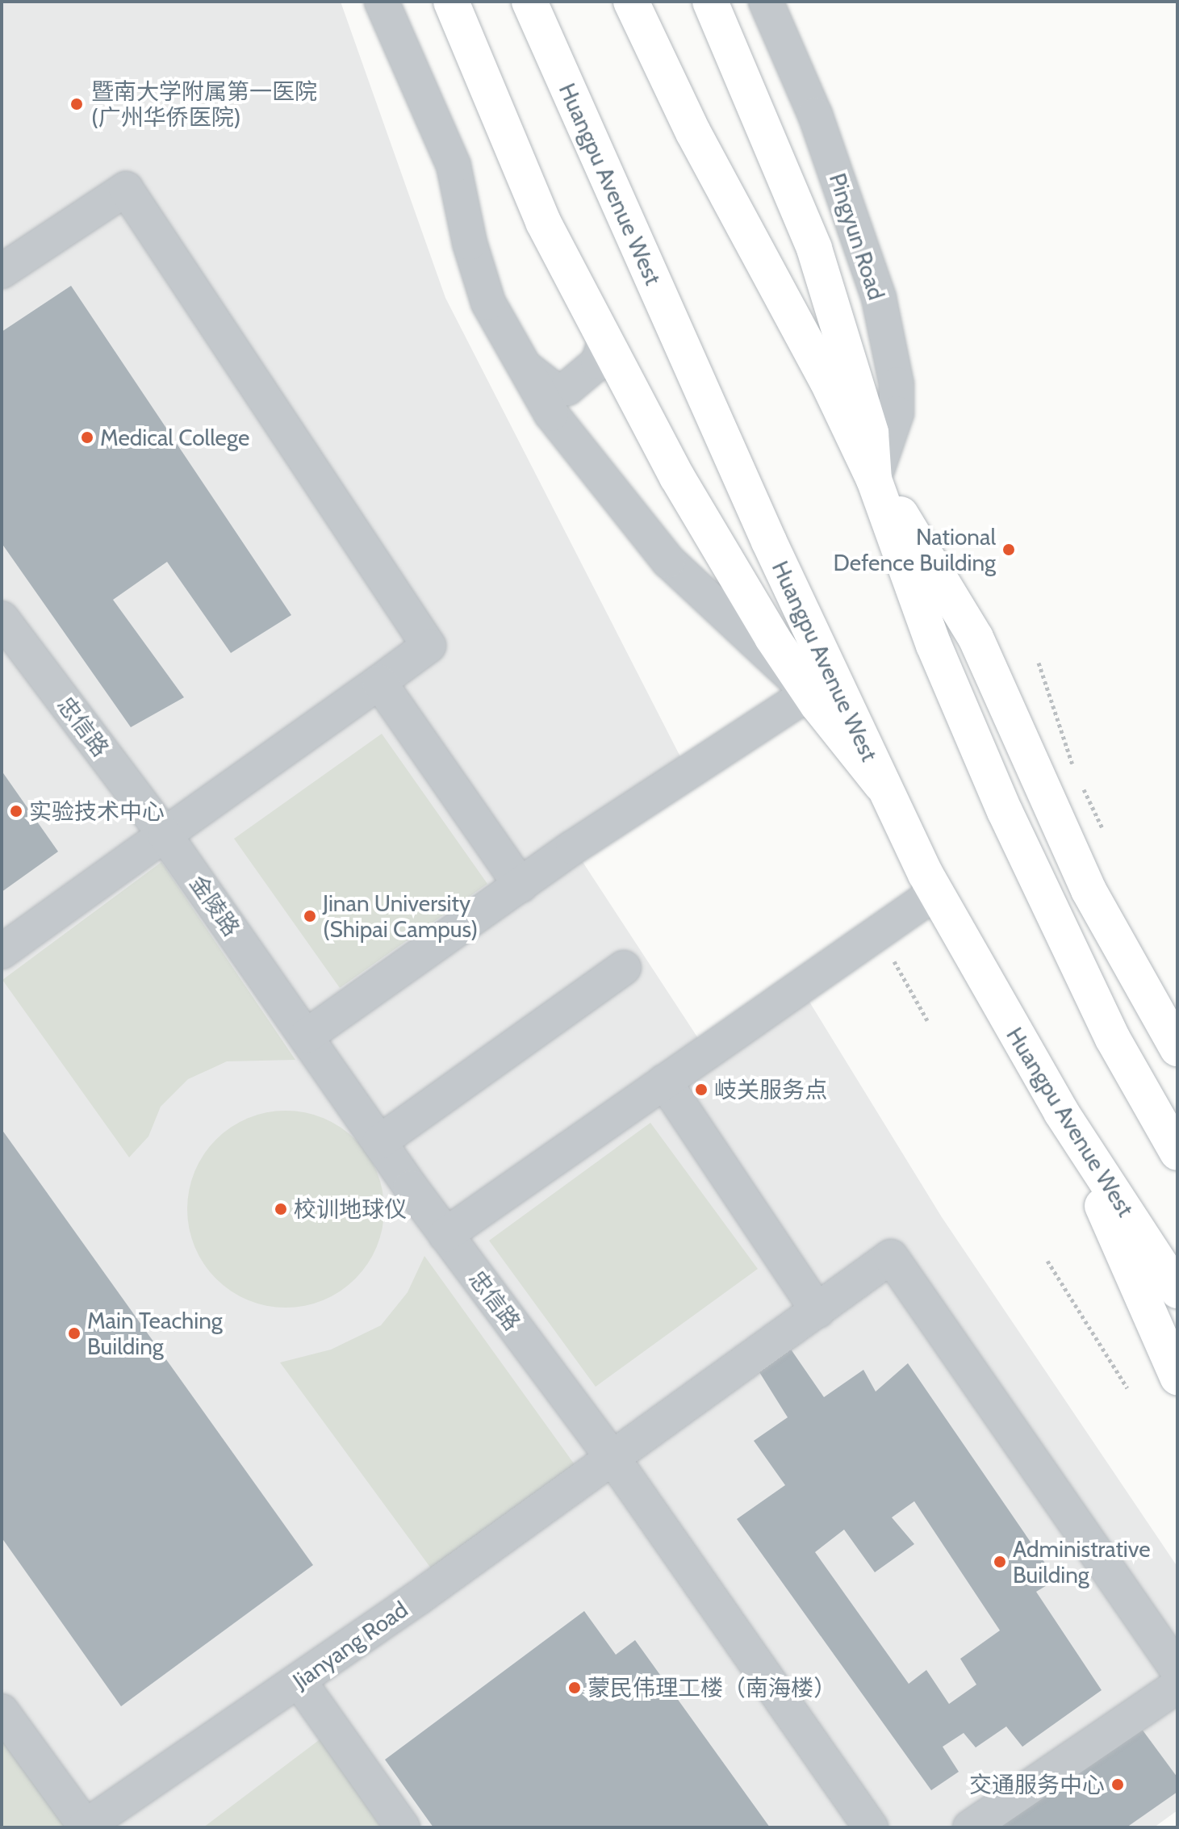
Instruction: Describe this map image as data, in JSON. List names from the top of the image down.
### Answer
{
  "streets": {
    "main road": ["Huangpu Avenue West"],
    "street": [
      "Pingyun Road",
      "忠信路",
      "金陵路",
      "Jianyang Road"
    ]
  },
  "crossings": [
    ["忠信路", "金陵路"],
    ["忠信路", "Jianyang Road"]
  ],
  "places": [
    "暨南大学附属第一医院 (广州华侨医院)",
    "Medical College",
    "National Defence Building",
    "实验技术中心",
    "Jinan University (Shipai Campus)",
    "岐关服务点",
    "校训地球仪",
    "Main Teaching Building",
    "Administrative Building",
    "蒙民伟理工楼（南海楼）",
    "交通服务中心"
  ]
}
